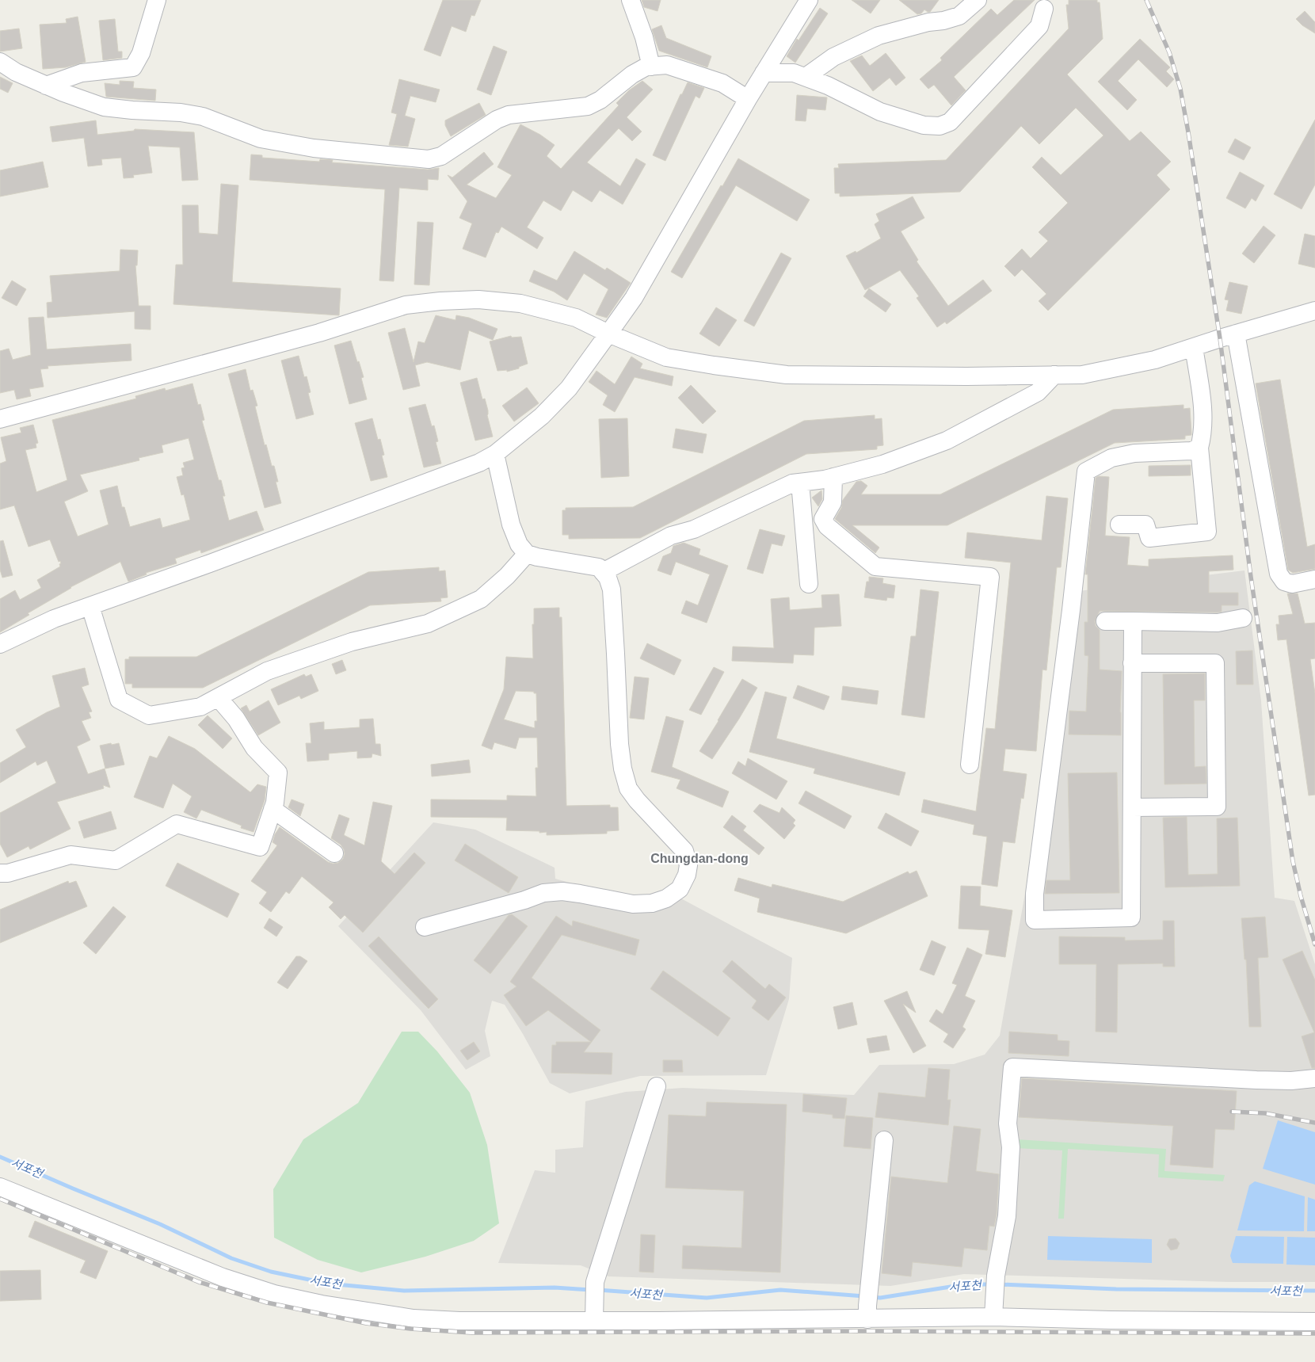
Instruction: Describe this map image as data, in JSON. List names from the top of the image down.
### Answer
{
  "districts": ["Chungdan-dong"],
  "water": ["서포천"]
}
